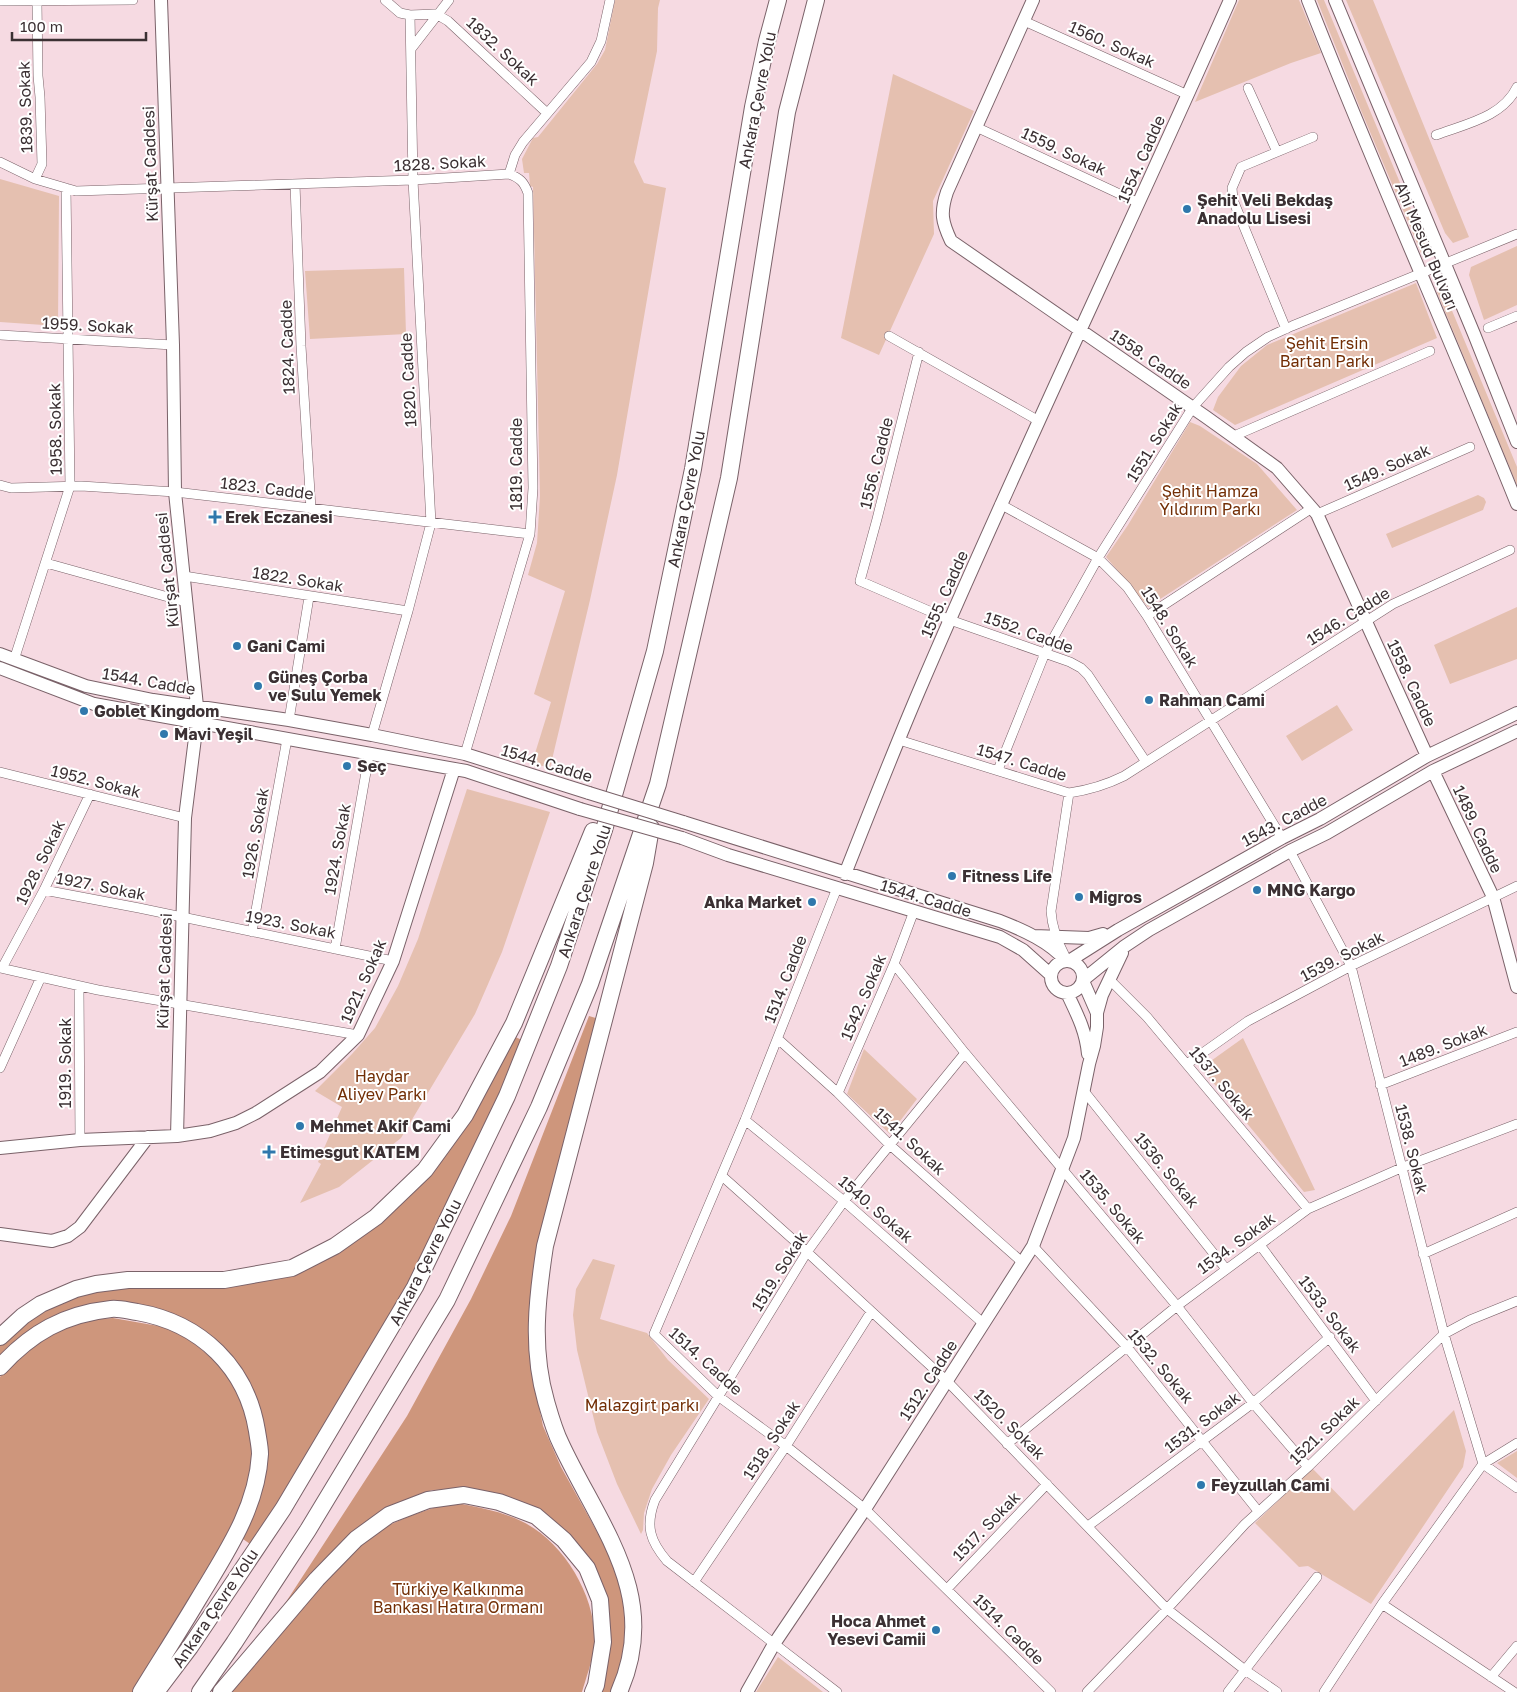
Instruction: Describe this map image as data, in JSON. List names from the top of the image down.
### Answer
{
  "streets": {
    "highway": ["Ankara Çevre Yolu"],
    "street": [
      "1560. Sokak",
      "1832. Sokak",
      "1839. Sokak",
      "1559. Sokak",
      "1554. Cadde",
      "1828. Sokak",
      "Kürşat Caddesi",
      "Ahi Mesud Bulvarı",
      "1959. Sokak",
      "1824. Cadde",
      "1558. Cadde",
      "1820. Cadde",
      "1958. Sokak",
      "1551. Sokak",
      "1556. Cadde",
      "1819. Cadde",
      "1549. Sokak",
      "1823. Cadde",
      "1822. Sokak",
      "1555. Cadde",
      "1546. Cadde",
      "1548. Sokak",
      "1552. Cadde",
      "1544. Cadde",
      "1547. Cadde",
      "1952. Sokak",
      "1543. Cadde",
      "1489. Cadde",
      "1926. Sokak",
      "1924. Sokak",
      "1928. Sokak",
      "1927. Sokak",
      "1923. Sokak",
      "1539. Sokak",
      "1514. Cadde",
      "1921. Sokak",
      "1542. Sokak",
      "1489. Sokak",
      "1919. Sokak",
      "1537. Sokak",
      "1541. Sokak",
      "1538. Sokak",
      "1536. Sokak",
      "1535. Sokak",
      "1540. Sokak",
      "1534. Sokak",
      "1519. Sokak",
      "1533. Sokak",
      "1532. Sokak",
      "1512. Cadde",
      "1531. Sokak",
      "1520. Sokak",
      "1521. Sokak",
      "1518. Sokak",
      "1517. Sokak"
    ]
  },
  "crossings": [
    ["1560. Sokak", "1554. Cadde"],
    ["1560. Sokak", "1558. Cadde"],
    ["1832. Sokak", "1828. Sokak"],
    ["1839. Sokak", "1828. Sokak"],
    ["1559. Sokak", "1554. Cadde"],
    ["1559. Sokak", "1558. Cadde"],
    ["1554. Cadde", "1558. Cadde"],
    ["1554. Cadde", "1555. Cadde"],
    ["1828. Sokak", "Kürşat Caddesi"],
    ["1828. Sokak", "1824. Cadde"],
    ["1828. Sokak", "1820. Cadde"],
    ["1828. Sokak", "1958. Sokak"],
    ["1828. Sokak", "1819. Cadde"],
    ["Kürşat Caddesi", "1959. Sokak"],
    ["Kürşat Caddesi", "1823. Cadde"],
    ["Kürşat Caddesi", "1822. Sokak"],
    ["Kürşat Caddesi", "1544. Cadde"],
    ["Kürşat Caddesi", "1952. Sokak"],
    ["Kürşat Caddesi", "1927. Sokak"],
    ["Kürşat Caddesi", "1923. Sokak"],
    ["Kürşat Caddesi", "1921. Sokak"],
    ["Ahi Mesud Bulvarı", "1551. Sokak"],
    ["1959. Sokak", "1958. Sokak"],
    ["1824. Cadde", "1823. Cadde"],
    ["1558. Cadde", "1551. Sokak"],
    ["1558. Cadde", "1549. Sokak"],
    ["1558. Cadde", "1555. Cadde"],
    ["1558. Cadde", "1546. Cadde"],
    ["1558. Cadde", "1543. Cadde"],
    ["1820. Cadde", "1823. Cadde"],
    ["1820. Cadde", "1822. Sokak"],
    ["1820. Cadde", "1544. Cadde"],
    ["1958. Sokak", "1823. Cadde"],
    ["1958. Sokak", "1544. Cadde"],
    ["1551. Sokak", "1548. Sokak"],
    ["1551. Sokak", "1552. Cadde"],
    ["1551. Sokak", "1547. Cadde"],
    ["1556. Cadde", "1552. Cadde"],
    ["1819. Cadde", "1823. Cadde"],
    ["1819. Cadde", "1544. Cadde"],
    ["1549. Sokak", "1548. Sokak"],
    ["1555. Cadde", "1548. Sokak"],
    ["1555. Cadde", "1552. Cadde"],
    ["1555. Cadde", "1544. Cadde"],
    ["1555. Cadde", "1547. Cadde"],
    ["1546. Cadde", "1548. Sokak"],
    ["1546. Cadde", "1547. Cadde"],
    ["1548. Sokak", "1547. Cadde"],
    ["1548. Sokak", "1543. Cadde"],
    ["1552. Cadde", "1547. Cadde"],
    ["1544. Cadde", "1543. Cadde"],
    ["1544. Cadde", "1926. Sokak"],
    ["1544. Cadde", "1924. Sokak"],
    ["1544. Cadde", "1514. Cadde"],
    ["1544. Cadde", "1921. Sokak"],
    ["1544. Cadde", "1542. Sokak"],
    ["1544. Cadde", "1512. Cadde"],
    ["1952. Sokak", "1928. Sokak"],
    ["1543. Cadde", "1489. Cadde"],
    ["1543. Cadde", "1538. Sokak"],
    ["1543. Cadde", "1512. Cadde"],
    ["1489. Cadde", "1539. Sokak"],
    ["1926. Sokak", "1923. Sokak"],
    ["1924. Sokak", "1923. Sokak"],
    ["1928. Sokak", "1927. Sokak"],
    ["1927. Sokak", "1923. Sokak"],
    ["1923. Sokak", "1921. Sokak"],
    ["1539. Sokak", "1537. Sokak"],
    ["1539. Sokak", "1538. Sokak"],
    ["1514. Cadde", "1541. Sokak"],
    ["1514. Cadde", "1540. Sokak"],
    ["1514. Cadde", "1519. Sokak"],
    ["1514. Cadde", "1512. Cadde"],
    ["1514. Cadde", "1520. Sokak"],
    ["1514. Cadde", "1518. Sokak"],
    ["1514. Cadde", "1517. Sokak"],
    ["1921. Sokak", "1919. Sokak"],
    ["1542. Sokak", "1541. Sokak"],
    ["1542. Sokak", "1535. Sokak"],
    ["1489. Sokak", "1538. Sokak"],
    ["1537. Sokak", "1534. Sokak"],
    ["1541. Sokak", "1519. Sokak"],
    ["1541. Sokak", "1512. Cadde"],
    ["1538. Sokak", "1534. Sokak"],
    ["1538. Sokak", "1521. Sokak"],
    ["1536. Sokak", "1534. Sokak"],
    ["1536. Sokak", "1512. Cadde"],
    ["1535. Sokak", "1534. Sokak"],
    ["1535. Sokak", "1519. Sokak"],
    ["1535. Sokak", "1512. Cadde"],
    ["1535. Sokak", "1531. Sokak"],
    ["1535. Sokak", "1521. Sokak"],
    ["1540. Sokak", "1519. Sokak"],
    ["1540. Sokak", "1512. Cadde"],
    ["1534. Sokak", "1533. Sokak"],
    ["1534. Sokak", "1532. Sokak"],
    ["1534. Sokak", "1520. Sokak"],
    ["1519. Sokak", "1520. Sokak"],
    ["1519. Sokak", "1518. Sokak"],
    ["1533. Sokak", "1531. Sokak"],
    ["1533. Sokak", "1521. Sokak"],
    ["1532. Sokak", "1512. Cadde"],
    ["1532. Sokak", "1531. Sokak"],
    ["1532. Sokak", "1521. Sokak"],
    ["1512. Cadde", "1520. Sokak"],
    ["1531. Sokak", "1520. Sokak"],
    ["1520. Sokak", "1521. Sokak"],
    ["1520. Sokak", "1518. Sokak"],
    ["1520. Sokak", "1517. Sokak"]
  ],
  "parks": [
    "Şehit Ersin Bartan Parkı",
    "Şehit Hamza Yıldırım Parkı",
    "Haydar Aliyev Parkı",
    "Malazgirt parkı",
    "Türkiye Kalkınma Bankası Hatıra Ormanı"
  ],
  "places": {
    "other": [
      "Şehit Veli Bekdaş Anadolu Lisesi",
      "Gani Cami",
      "Güneş Çorba ve Sulu Yemek",
      "Rahman Cami",
      "Goblet Kingdom",
      "Mavi Yeşil",
      "Seç",
      "Fitness Life",
      "MNG Kargo",
      "Migros",
      "Anka Market",
      "Mehmet Akif Cami",
      "Feyzullah Cami",
      "Hoca Ahmet Yesevi Camii"
    ],
    "health": ["Erek Eczanesi", "Etimesgut KATEM"]
  },
  "scale_bar": "100 m"
}
